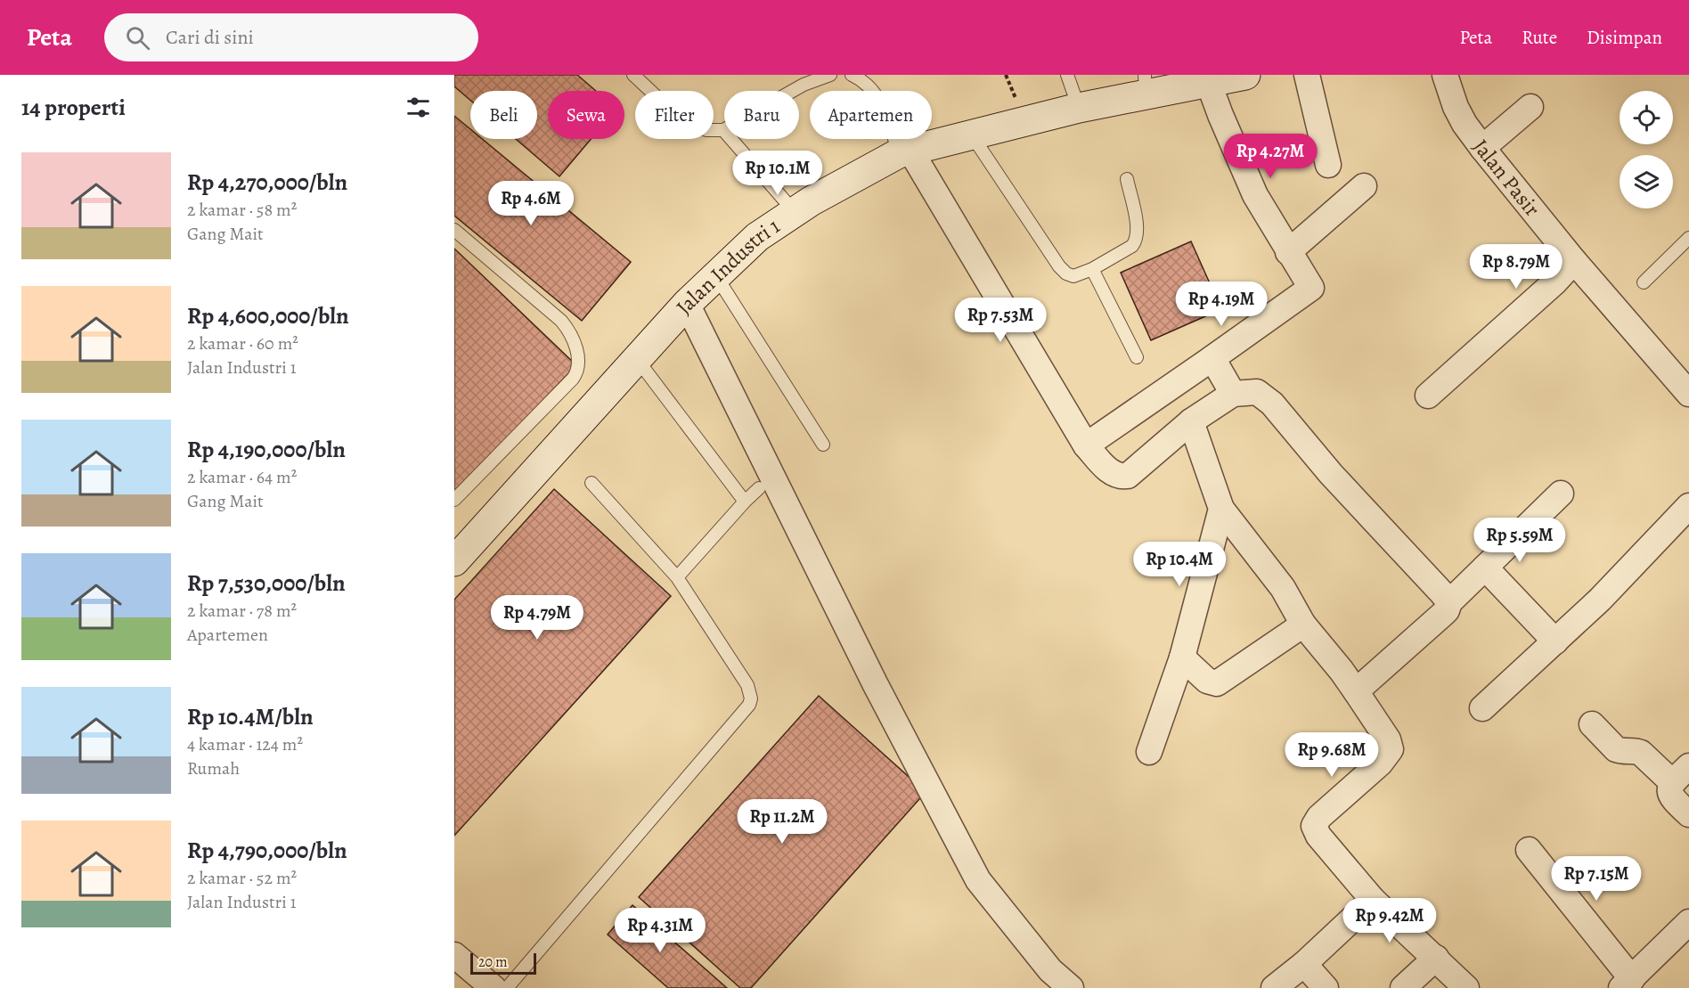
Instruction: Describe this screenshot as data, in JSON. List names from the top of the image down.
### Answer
{
  "streets": {
    "street": ["Jalan Pasir", "Jalan Industri 1"]
  },
  "scale_bar": "20 m",
  "page": {
    "header": "Peta",
    "search": "Cari di sini",
    "nav": ["Peta", "Rute", "Disimpan"],
    "heading": "14 properti",
    "chip": [
      "Beli",
      "Sewa",
      "Filter",
      "Baru",
      "Apartemen"
    ],
    "price": [
      "Rp 4.27M",
      "Rp 10.1M",
      "Rp 4.6M",
      "Rp 8.79M",
      "Rp 4.19M",
      "Rp 7.53M",
      "Rp 5.59M",
      "Rp 10.4M",
      "Rp 4.79M",
      "Rp 9.68M",
      "Rp 11.2M",
      "Rp 7.15M",
      "Rp 9.42M",
      "Rp 4.31M"
    ],
    "list": [
      {
        "name": "Rp 4,270,000/bln",
        "note": "2 kamar · 58 m² · Gang Mait"
      },
      {
        "name": "Rp 4,600,000/bln",
        "note": "2 kamar · 60 m² · Jalan Industri 1"
      },
      {
        "name": "Rp 4,190,000/bln",
        "note": "2 kamar · 64 m² · Gang Mait"
      },
      {
        "name": "Rp 7,530,000/bln",
        "note": "2 kamar · 78 m² · Apartemen"
      },
      {
        "name": "Rp 10.4M/bln",
        "note": "4 kamar · 124 m² · Rumah"
      },
      {
        "name": "Rp 4,790,000/bln",
        "note": "2 kamar · 52 m² · Jalan Industri 1"
      }
    ],
    "scale": "20 m"
  }
}
